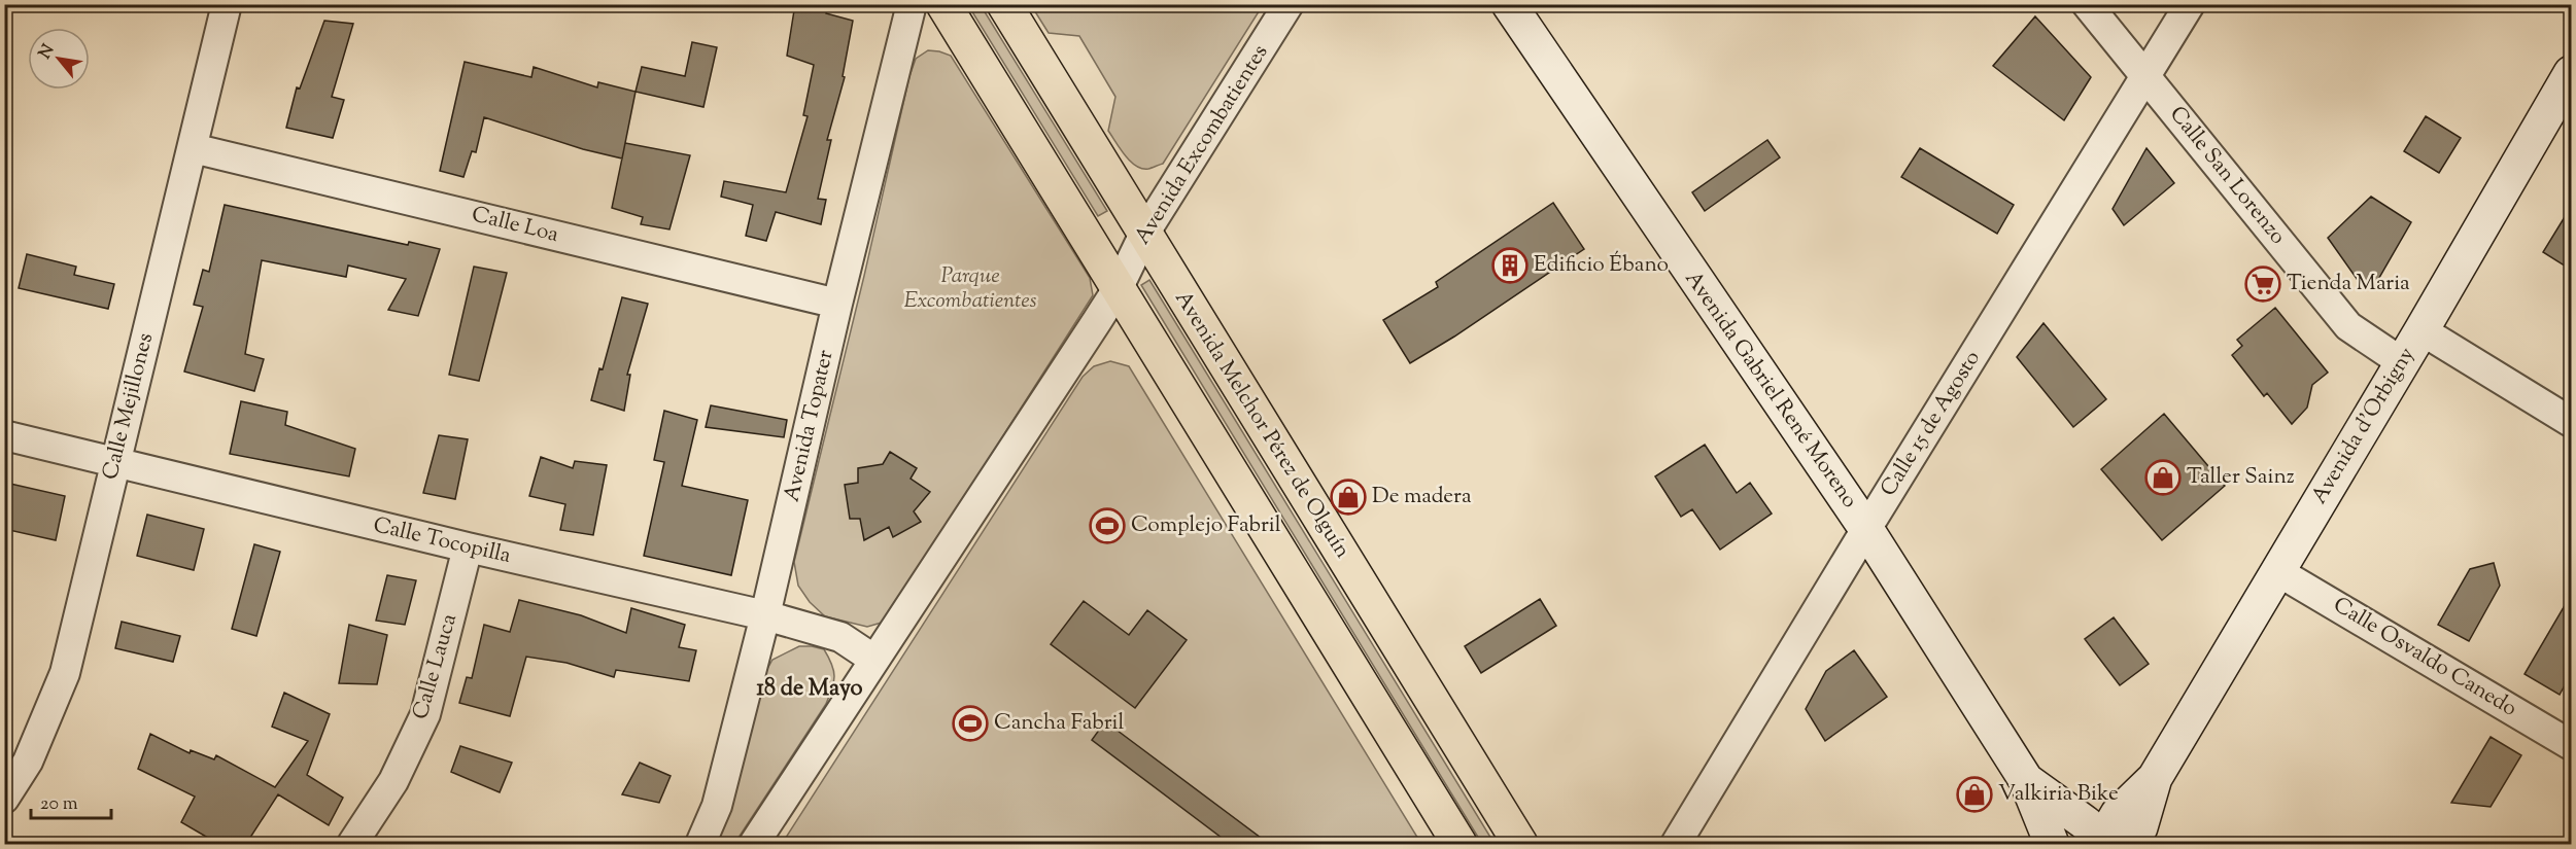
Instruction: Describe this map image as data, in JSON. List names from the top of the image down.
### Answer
{
  "streets": {
    "highway": ["Avenida Melchor Pérez de Olguín"],
    "street": [
      "Avenida Excombatientes",
      "Calle San Lorenzo",
      "Calle Loa",
      "Avenida Gabriel René Moreno",
      "Calle Mejillones",
      "Calle 15 de Agosto",
      "Avenida Topater",
      "Avenida d'Orbigny",
      "Calle Tocopilla",
      "Calle Osvaldo Canedo",
      "Calle Lauca"
    ]
  },
  "crossings": [
    ["Avenida Excombatientes", "Avenida Melchor Pérez de Olguín"],
    ["Calle San Lorenzo", "Calle 15 de Agosto"],
    ["Calle San Lorenzo", "Avenida d'Orbigny"],
    ["Calle Loa", "Calle Mejillones"],
    ["Calle Loa", "Avenida Topater"],
    ["Avenida Gabriel René Moreno", "Calle 15 de Agosto"],
    ["Avenida Gabriel René Moreno", "Avenida d'Orbigny"],
    ["Calle Mejillones", "Calle Tocopilla"],
    ["Avenida Topater", "Calle Tocopilla"],
    ["Avenida d'Orbigny", "Calle Osvaldo Canedo"],
    ["Calle Tocopilla", "Calle Lauca"]
  ],
  "districts": ["18 de Mayo"],
  "parks": ["Parque Excombatientes"],
  "places": {
    "building": ["Edificio Ébano"],
    "supermarket": ["Tienda Maria"],
    "shop": ["Taller Sainz", "De madera", "Valkiria Bike"],
    "sports": ["Complejo Fabril", "Cancha Fabril"]
  },
  "scale_bar": "20 m",
  "north": "top left"
}
